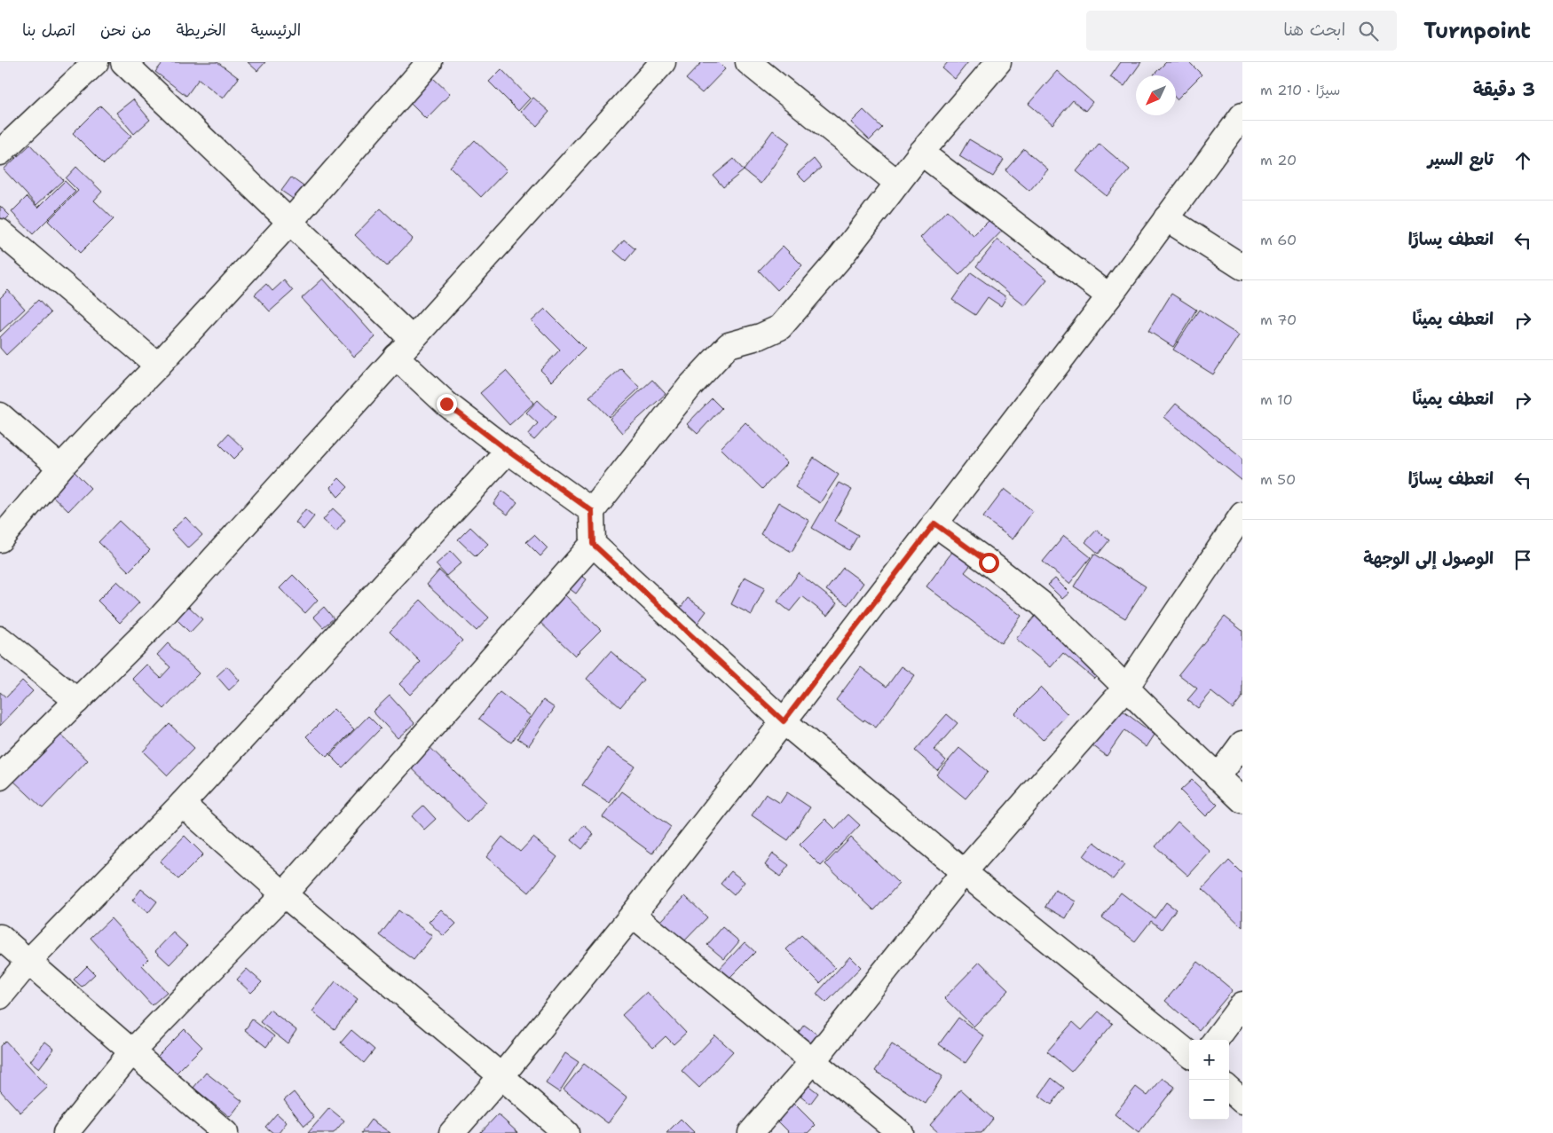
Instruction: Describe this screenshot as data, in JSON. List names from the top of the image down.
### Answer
{
  "north": "bottom left",
  "page": {
    "header": "Turnpoint",
    "search": "ابحث هنا",
    "nav": [
      "الرئيسية",
      "الخريطة",
      "من نحن",
      "اتصل بنا"
    ],
    "heading": ["3 دقيقة", "سيرًا · 210 m"],
    "list": [
      ["تابع السير", "20 m"],
      ["انعطف يسارًا", "60 m"],
      ["انعطف يمينًا", "70 m"],
      ["انعطف يمينًا", "10 m"],
      ["انعطف يسارًا", "50 m"],
      "الوصول إلى الوجهة"
    ],
    "map_buttons": ["+", "−"]
  }
}
